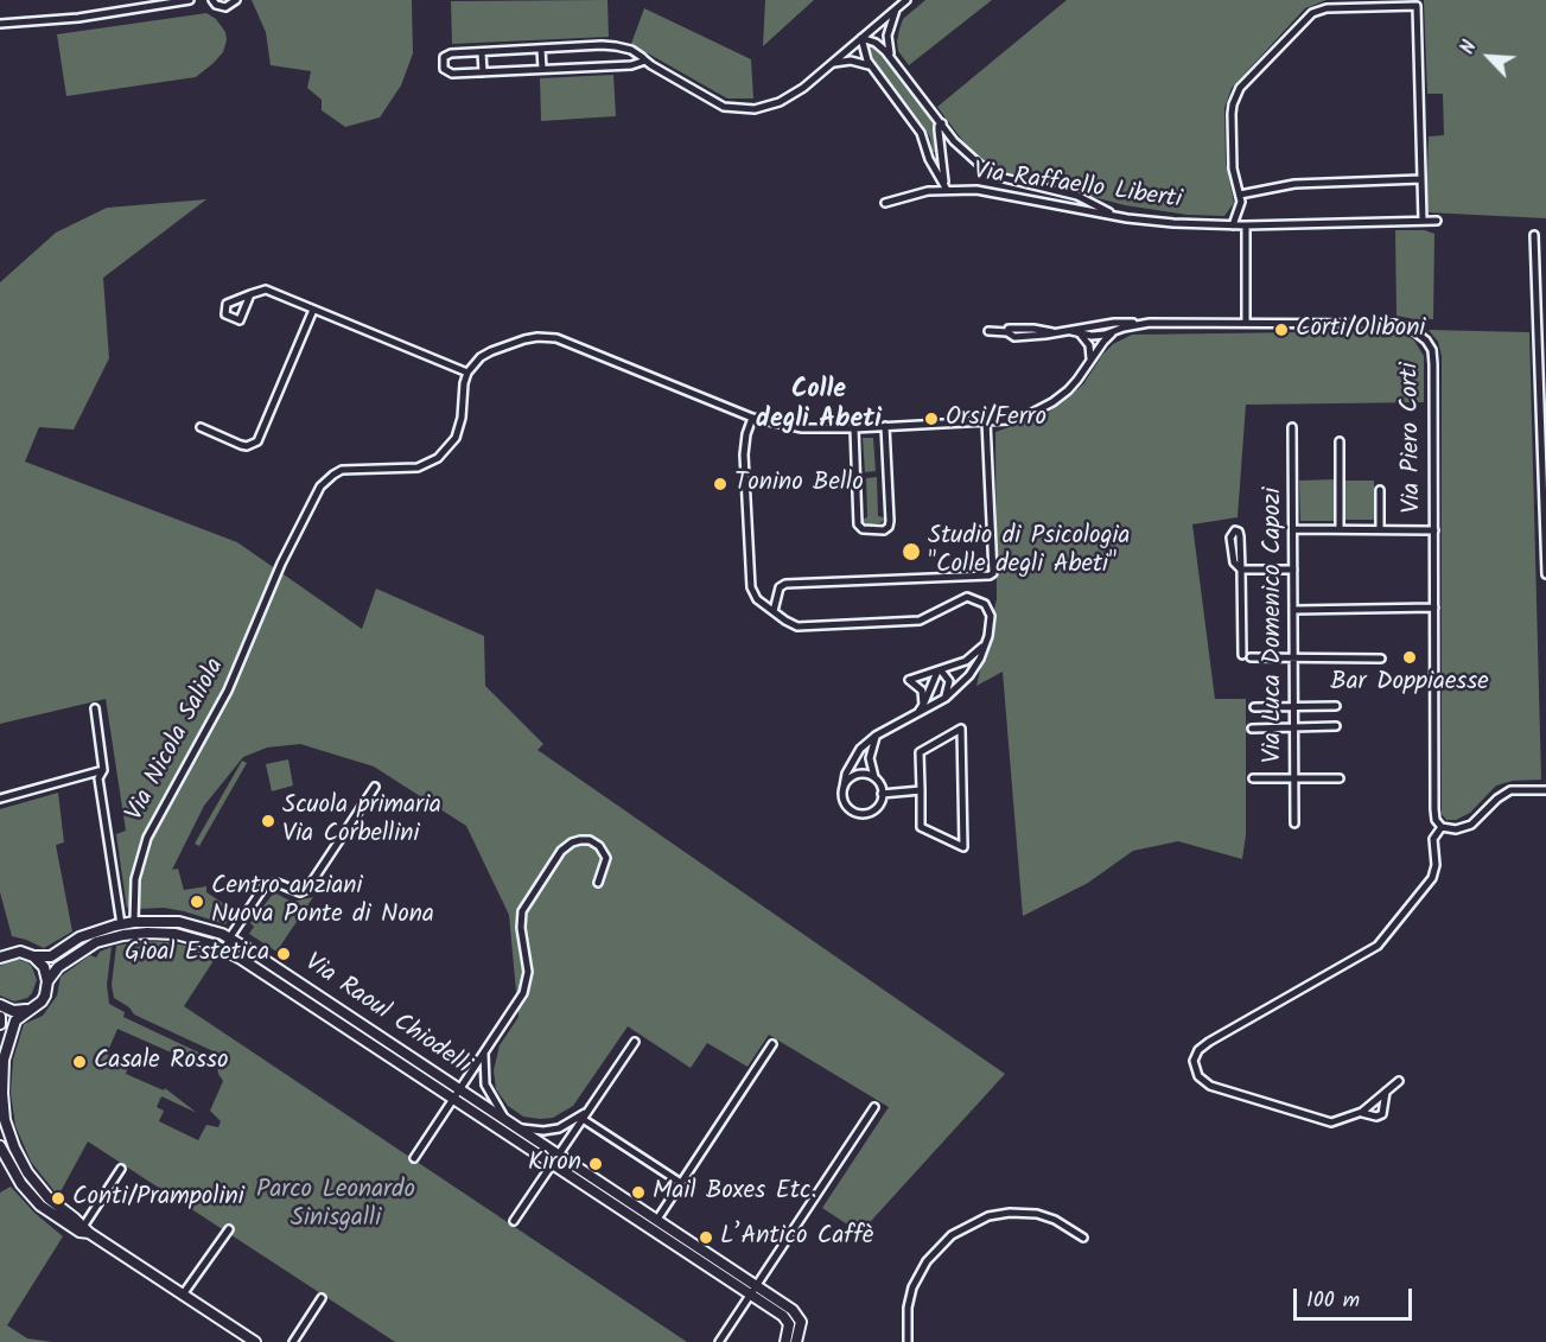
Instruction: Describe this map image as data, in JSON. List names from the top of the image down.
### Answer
{
  "streets": {
    "main road": ["Via Raoul Chiodelli"],
    "street": [
      "Via Raffaello Liberti",
      "Via Piero Corti",
      "Via Luca Domenico Capozi",
      "Via Nicola Saliola"
    ]
  },
  "crossings": [
    ["Via Nicola Saliola", "Via Raoul Chiodelli"]
  ],
  "districts": ["Colle degli Abeti"],
  "parks": ["Parco Leonardo Sinisgalli"],
  "places": [
    "Corti/Oliboni",
    "Orsi/Ferro",
    "Tonino Bello",
    "Studio di Psicologia \"Colle degli Abeti\"",
    "Bar Doppiaesse",
    "Scuola primaria Via Corbellini",
    "Centro anziani Nuova Ponte di Nona",
    "Gioal Estetica",
    "Casale Rosso",
    "Kìron",
    "Mail Boxes Etc.",
    "Conti/Prampolini",
    "L’Antico Caffè"
  ],
  "scale_bar": "100 m",
  "north": "top left"
}
